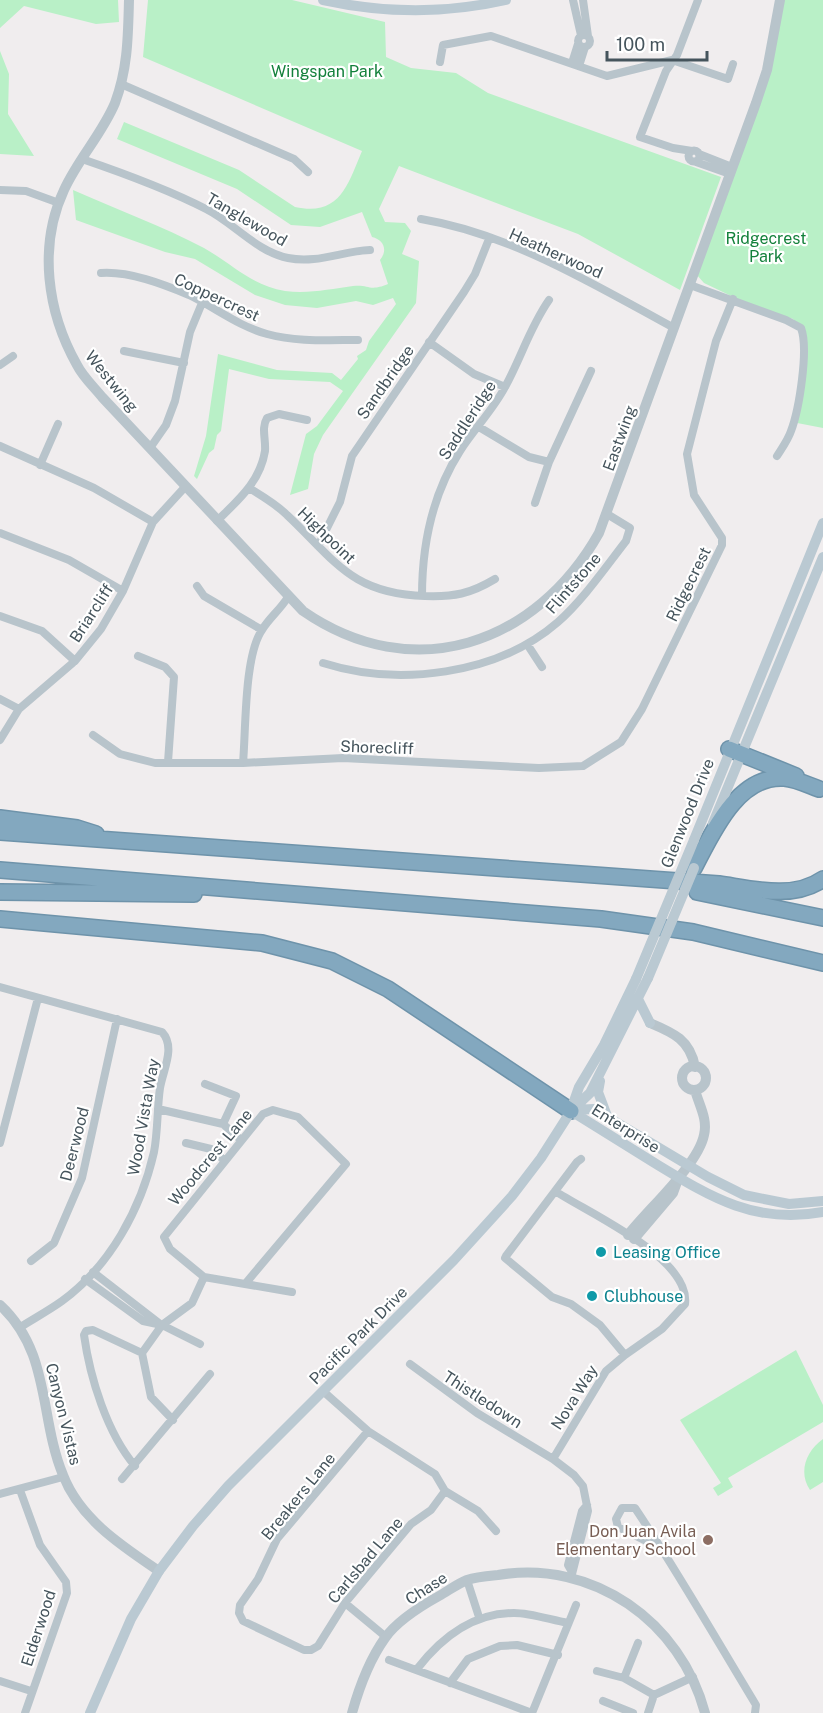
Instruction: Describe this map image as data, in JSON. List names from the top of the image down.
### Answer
{
  "streets": {
    "main road": ["Glenwood Drive", "Enterprise", "Pacific Park Drive"],
    "street": [
      "Tanglewood",
      "Heatherwood",
      "Coppercrest",
      "Westwing",
      "Sandbridge",
      "Saddleridge",
      "Eastwing",
      "Highpoint",
      "Flintstone",
      "Ridgecrest",
      "Briarcliff",
      "Shorecliff",
      "Wood Vista Way",
      "Deerwood",
      "Woodcrest Lane",
      "Nova Way",
      "Thistledown",
      "Canyon Vistas",
      "Breakers Lane",
      "Carlsbad Lane",
      "Chase",
      "Elderwood"
    ]
  },
  "crossings": [
    ["Tanglewood", "Westwing"],
    ["Heatherwood", "Sandbridge"],
    ["Heatherwood", "Eastwing"],
    ["Westwing", "Eastwing"],
    ["Westwing", "Briarcliff"],
    ["Sandbridge", "Highpoint"],
    ["Saddleridge", "Highpoint"],
    ["Eastwing", "Flintstone"],
    ["Ridgecrest", "Shorecliff"],
    ["Glenwood Drive", "Enterprise"],
    ["Glenwood Drive", "Pacific Park Drive"],
    ["Wood Vista Way", "Deerwood"],
    ["Wood Vista Way", "Canyon Vistas"],
    ["Enterprise", "Pacific Park Drive"],
    ["Pacific Park Drive", "Canyon Vistas"],
    ["Nova Way", "Thistledown"],
    ["Thistledown", "Chase"],
    ["Breakers Lane", "Carlsbad Lane"]
  ],
  "parks": ["Wingspan Park", "Ridgecrest Park"],
  "places": ["Leasing Office", "Clubhouse", "Don Juan Avila Elementary School"],
  "scale_bar": "100 m"
}
